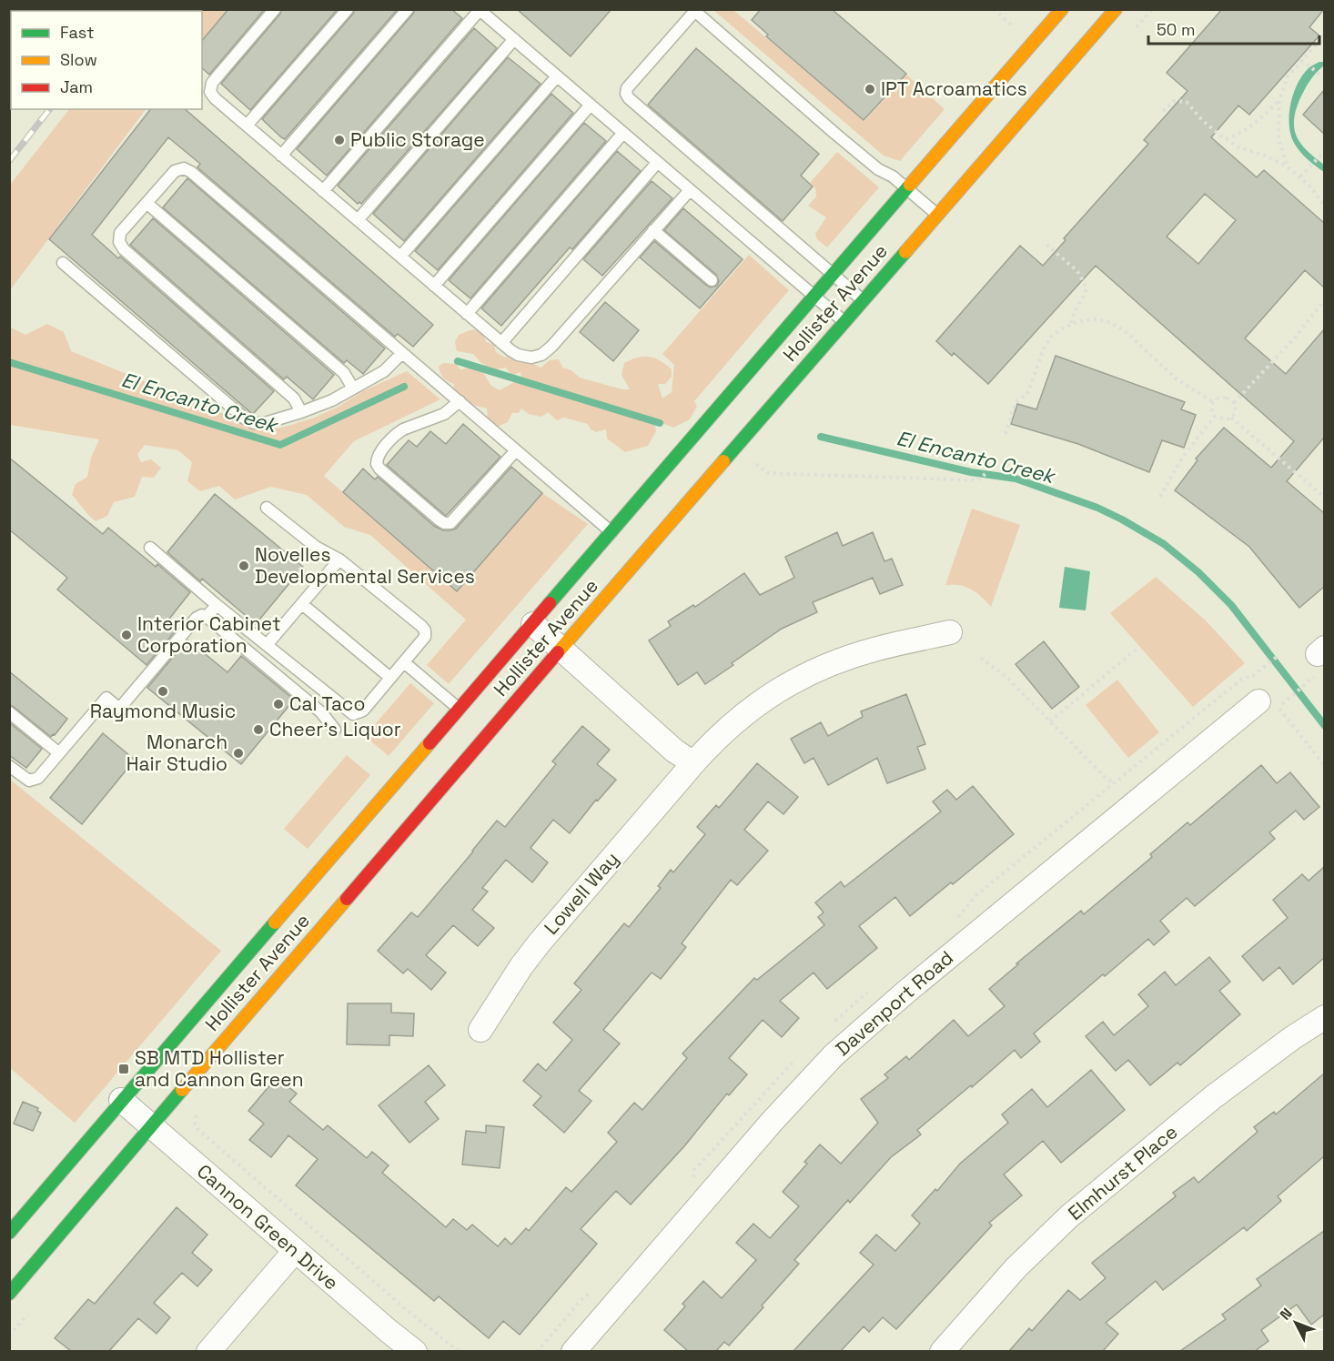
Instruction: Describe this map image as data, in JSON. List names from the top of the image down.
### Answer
{
  "streets": {
    "main road": ["Hollister Avenue"],
    "street": [
      "Lowell Way",
      "Davenport Road",
      "Elmhurst Place",
      "Cannon Green Drive"
    ]
  },
  "crossings": [
    ["Hollister Avenue", "Cannon Green Drive"]
  ],
  "water": ["El Encanto Creek"],
  "places": {
    "other": [
      "IPT Acroamatics",
      "Public Storage",
      "Novelles Developmental Services",
      "Interior Cabinet Corporation",
      "Raymond Music",
      "Cal Taco",
      "Cheer's Liquor",
      "Monarch Hair Studio"
    ],
    "transit": ["SB MTD Hollister and Cannon Green"]
  },
  "legend": ["Fast", "Slow", "Jam"],
  "scale_bar": "50 m",
  "north": "top left"
}
